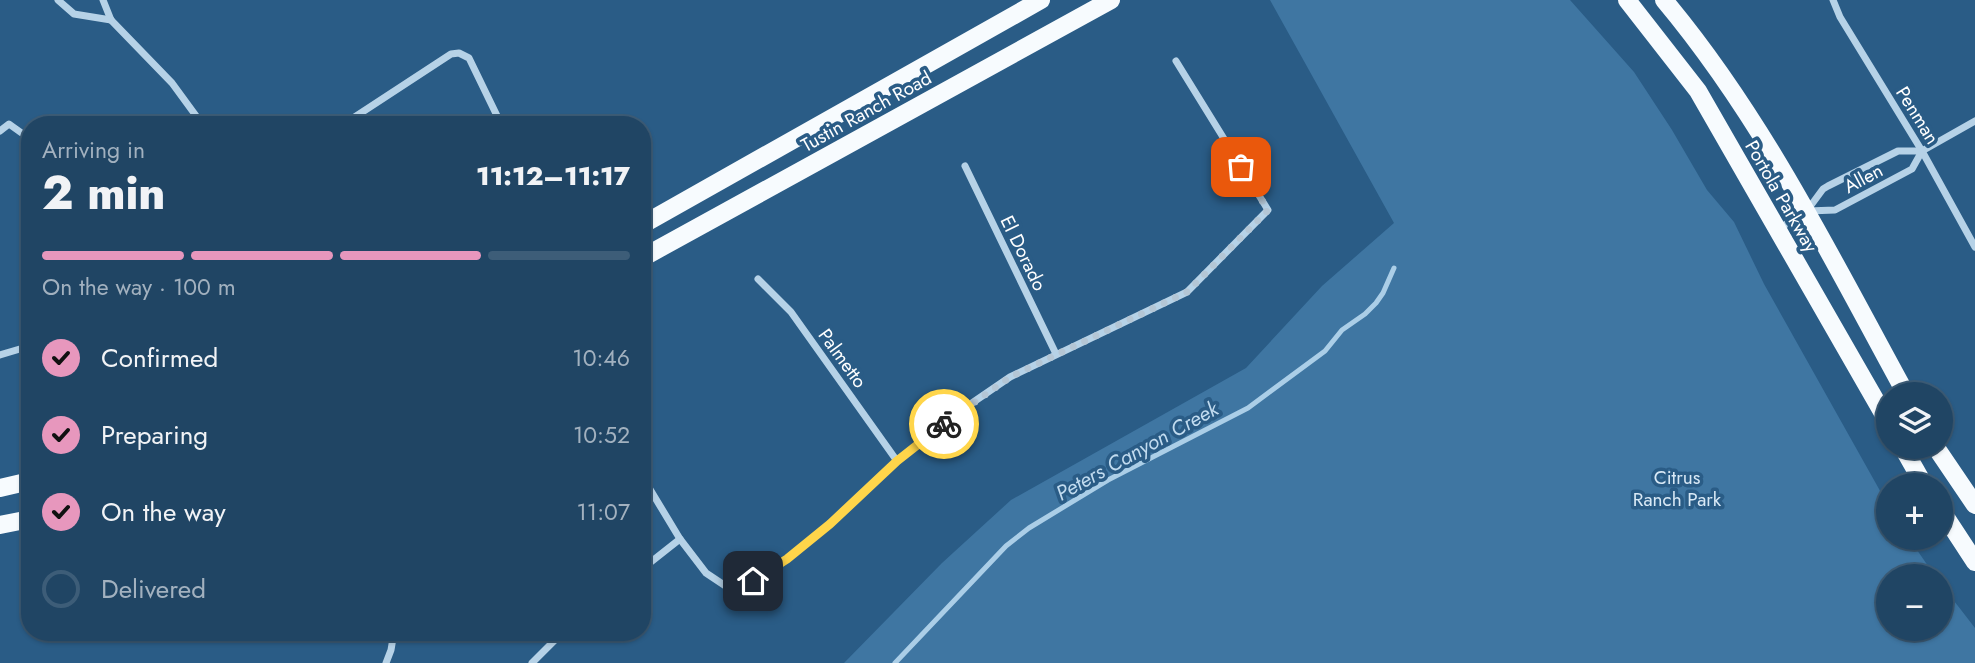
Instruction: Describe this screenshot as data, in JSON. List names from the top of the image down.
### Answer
{
  "streets": {
    "main road": ["Tustin Ranch Road", "Portola Parkway"],
    "street": [
      "Penman",
      "Allen",
      "El Dorado",
      "Palmetto"
    ]
  },
  "crossings": [
    ["Penman", "Allen"],
    ["Allen", "Portola Parkway"]
  ],
  "water": ["Peters Canyon Creek"],
  "parks": ["Citrus Ranch Park"],
  "page": {
    "heading": ["2 min", "Arriving in", "11:12–11:17"],
    "bar": "On the way · 100 m",
    "list": [
      ["Confirmed", "10:46"],
      ["Preparing", "10:52"],
      ["On the way", "11:07"],
      "Delivered"
    ],
    "map_buttons": ["+", "−"]
  }
}
